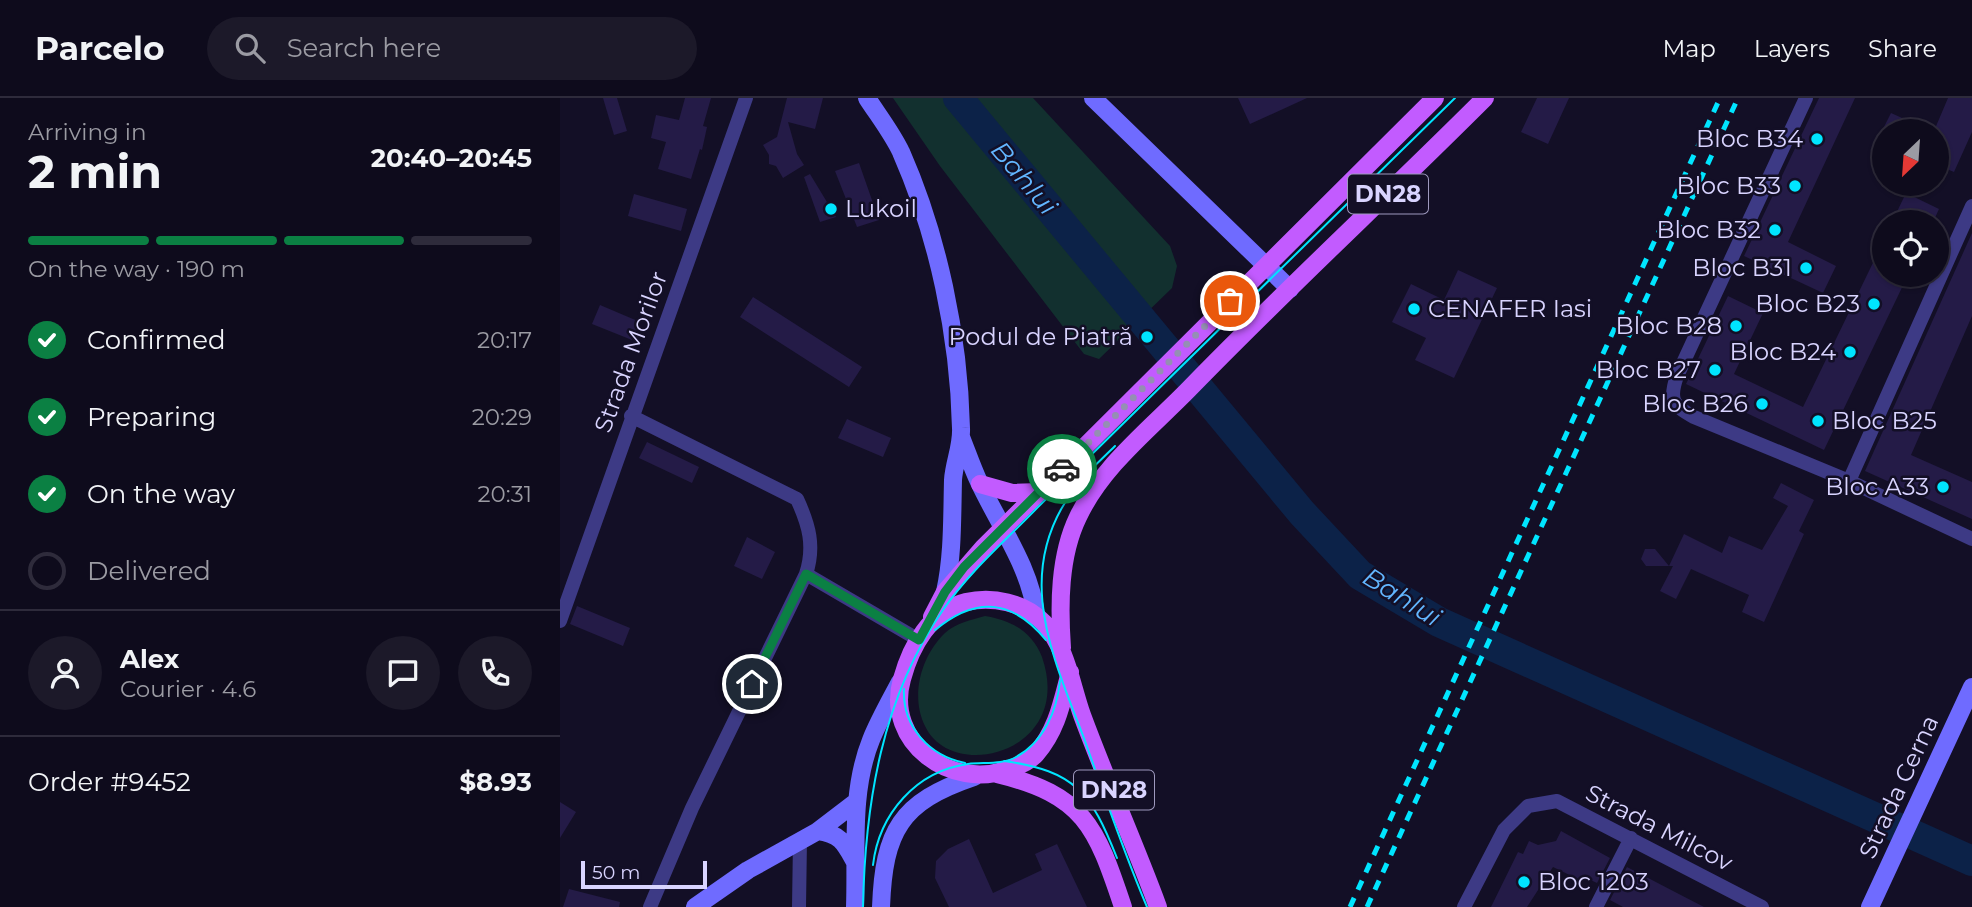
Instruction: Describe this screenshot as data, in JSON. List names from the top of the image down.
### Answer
{
  "streets": {
    "main road": ["DN28", "Strada Cerna"],
    "street": ["Strada Morilor", "Strada Milcov"]
  },
  "water": ["Bahlui"],
  "places": [
    "Bloc B34",
    "Bloc B33",
    "Lukoil",
    "Bloc B32",
    "Bloc B31",
    "Bloc B23",
    "CENAFER Iasi",
    "Bloc B28",
    "Podul de Piatră",
    "Bloc B24",
    "Bloc B27",
    "Bloc B26",
    "Bloc B25",
    "Bloc A33",
    "Bloc 1203"
  ],
  "scale_bar": "50 m",
  "north": "bottom left",
  "page": {
    "header": "Parcelo",
    "search": "Search here",
    "nav": ["Map", "Layers", "Share"],
    "heading": ["2 min", "Arriving in", "20:40–20:45"],
    "panel": [
      "Alex",
      "Courier · 4.6",
      "Order #9452",
      "$8.93"
    ],
    "bar": "On the way · 190 m",
    "list": [
      ["Confirmed", "20:17"],
      ["Preparing", "20:29"],
      ["On the way", "20:31"],
      "Delivered"
    ],
    "scale": "50 m"
  }
}
